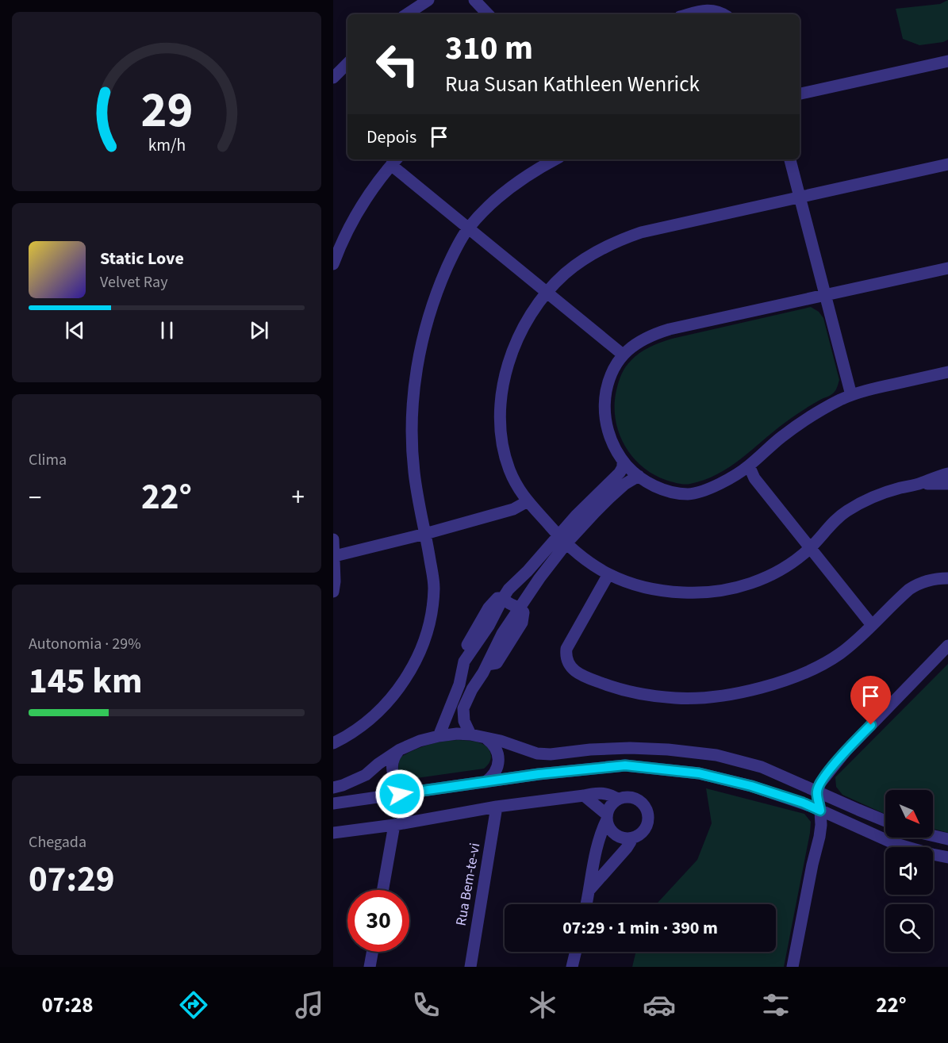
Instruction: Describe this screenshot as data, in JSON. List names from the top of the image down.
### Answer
{
  "streets": {
    "street": ["Rua Bem-te-vi"]
  },
  "north": "bottom right",
  "page": {
    "turn": ["310 m", "Rua Susan Kathleen Wenrick"],
    "then": "Depois",
    "song": ["Static Love", "Velvet Ray"],
    "tile": [
      "Clima",
      ["Autonomia · 29%", "145 km"],
      ["Chegada", "07:29"]
    ],
    "heat": ["−", "22°", "+"],
    "limit": "30",
    "trip": "07:29 · 1 min · 390 m",
    "tabs": ["07:28", "22°"],
    "gauge": ["29", "km/h"]
  }
}
